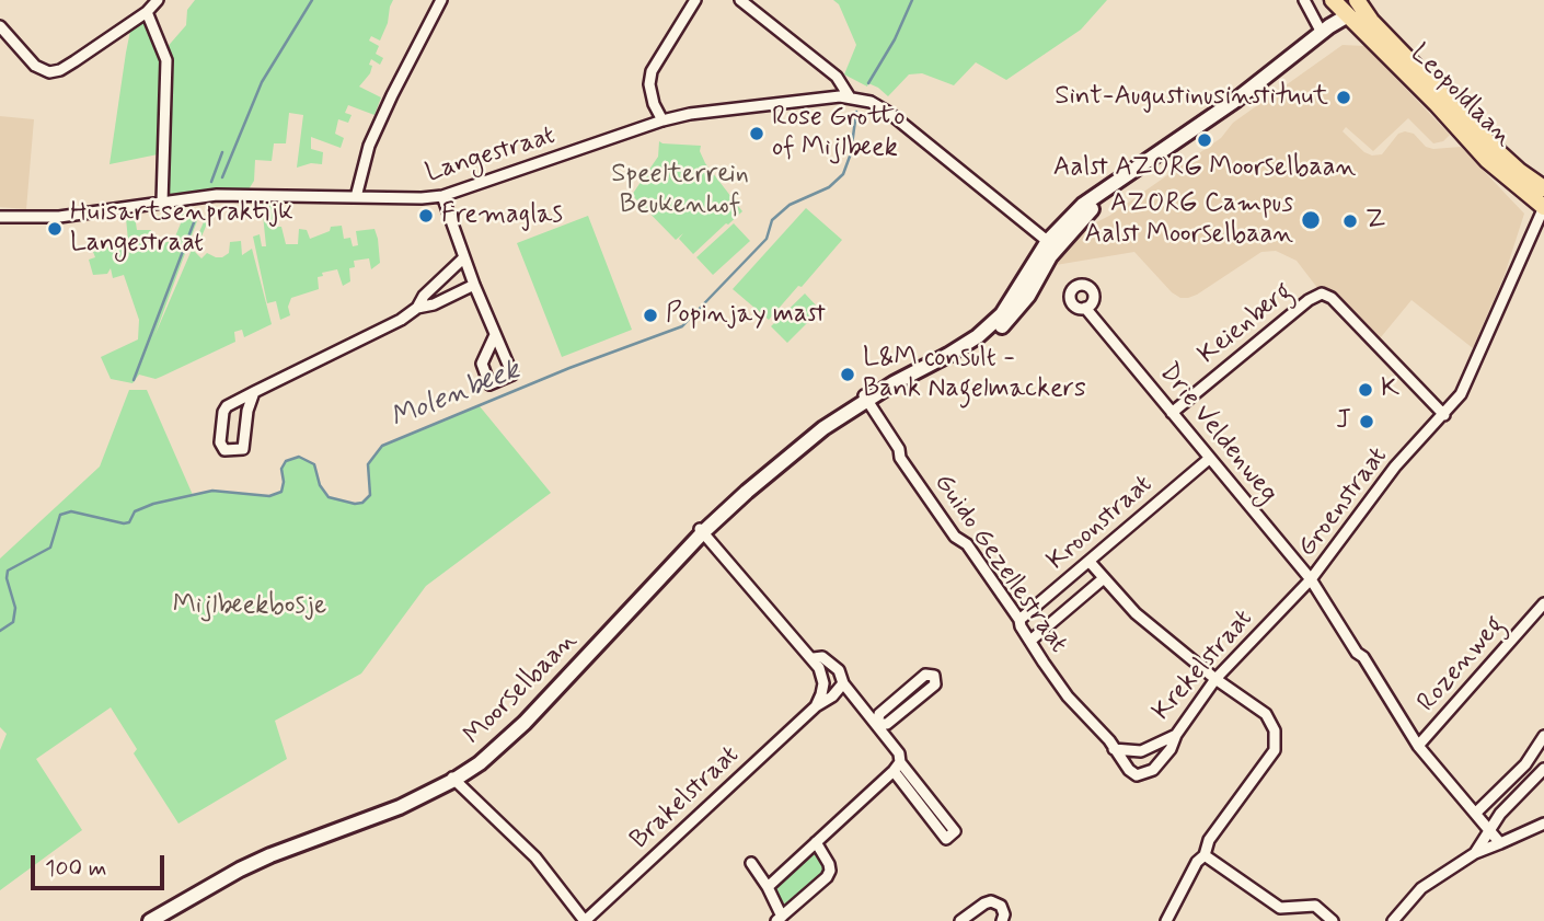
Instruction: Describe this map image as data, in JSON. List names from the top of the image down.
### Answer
{
  "streets": {
    "main road": ["Leopoldlaan", "Moorselbaan"],
    "street": [
      "Langestraat",
      "Keienberg",
      "Drie Veldenweg",
      "Groenstraat",
      "Kroonstraat",
      "Guido Gezellestraat",
      "Rozenweg",
      "Krekelstraat",
      "Brakelstraat"
    ]
  },
  "crossings": [
    ["Leopoldlaan", "Groenstraat"],
    ["Leopoldlaan", "Moorselbaan"],
    ["Keienberg", "Drie Veldenweg"],
    ["Keienberg", "Groenstraat"],
    ["Drie Veldenweg", "Groenstraat"],
    ["Drie Veldenweg", "Kroonstraat"],
    ["Drie Veldenweg", "Krekelstraat"],
    ["Groenstraat", "Rozenweg"],
    ["Groenstraat", "Krekelstraat"],
    ["Kroonstraat", "Guido Gezellestraat"],
    ["Guido Gezellestraat", "Krekelstraat"],
    ["Guido Gezellestraat", "Moorselbaan"]
  ],
  "water": ["Molenbeek"],
  "parks": ["Speelterrein Beukenhof", "Mijlbeekbosje"],
  "places": [
    "Sint-Augustinusinstituut",
    "Rose Grotto of Mijlbeek",
    "Aalst AZORG Moorselbaan",
    "Fremaglas",
    "AZORG Campus Aalst Moorselbaan",
    "Z",
    "Huisartsenpraktijk Langestraat",
    "Popinjay mast",
    "L&M consult - Bank Nagelmackers",
    "K",
    "J"
  ],
  "scale_bar": "100 m"
}
